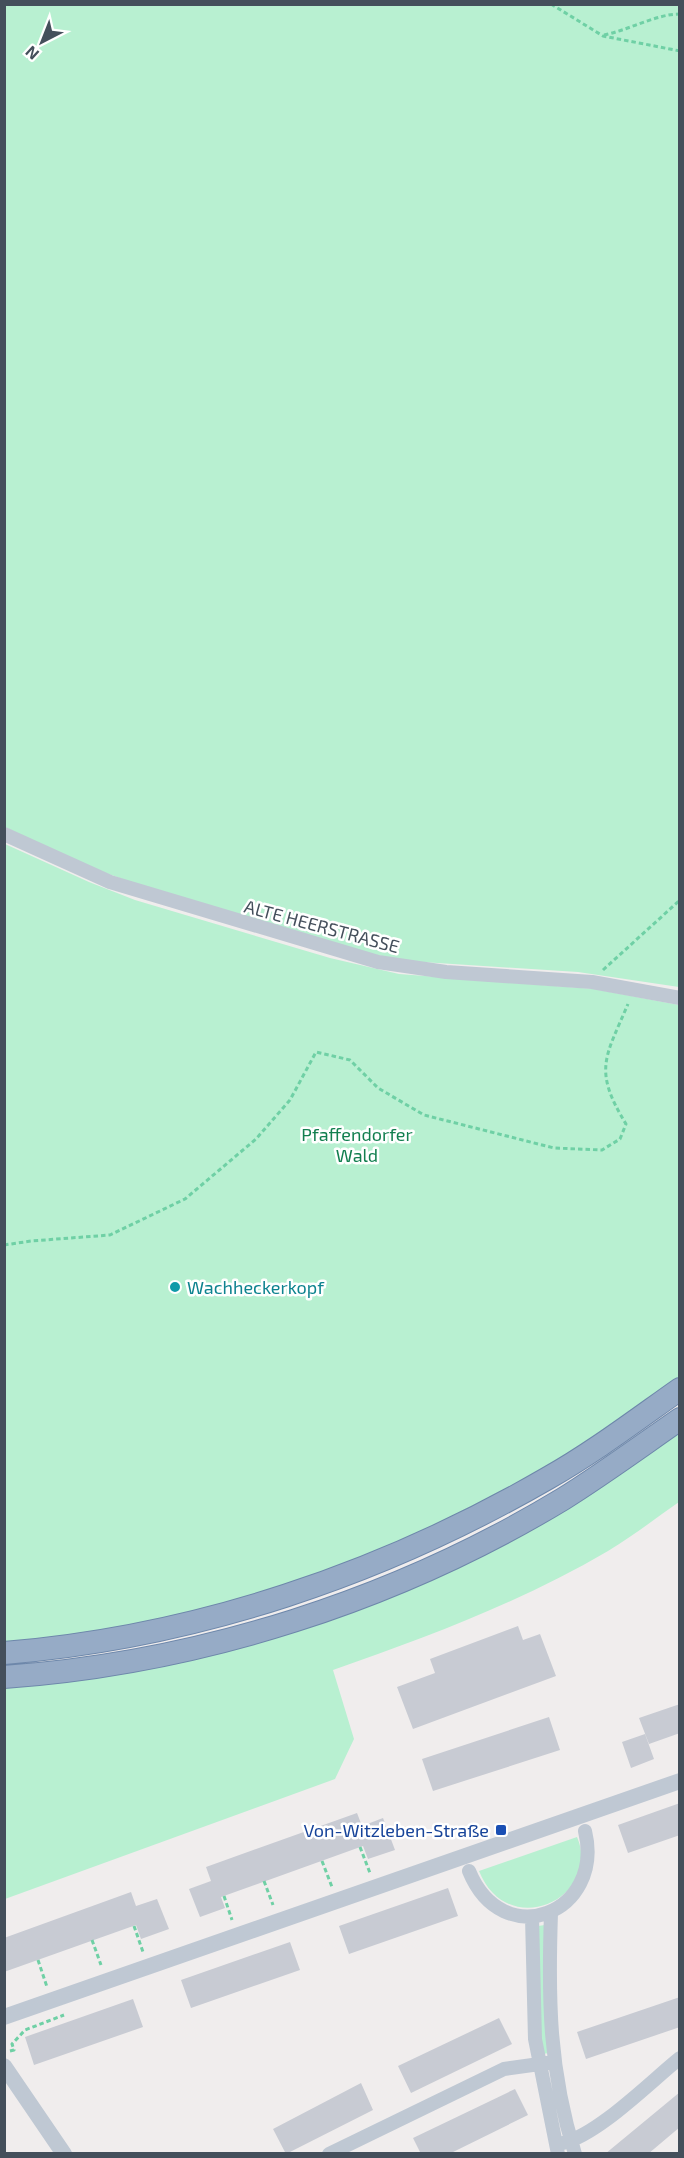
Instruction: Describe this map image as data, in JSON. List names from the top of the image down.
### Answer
{
  "streets": {
    "street": ["ALTE HEERSTRASSE"]
  },
  "parks": ["Pfaffendorfer Wald"],
  "places": {
    "other": ["Wachheckerkopf"],
    "transit": ["Von-Witzleben-Straße"]
  },
  "north": "bottom left"
}
